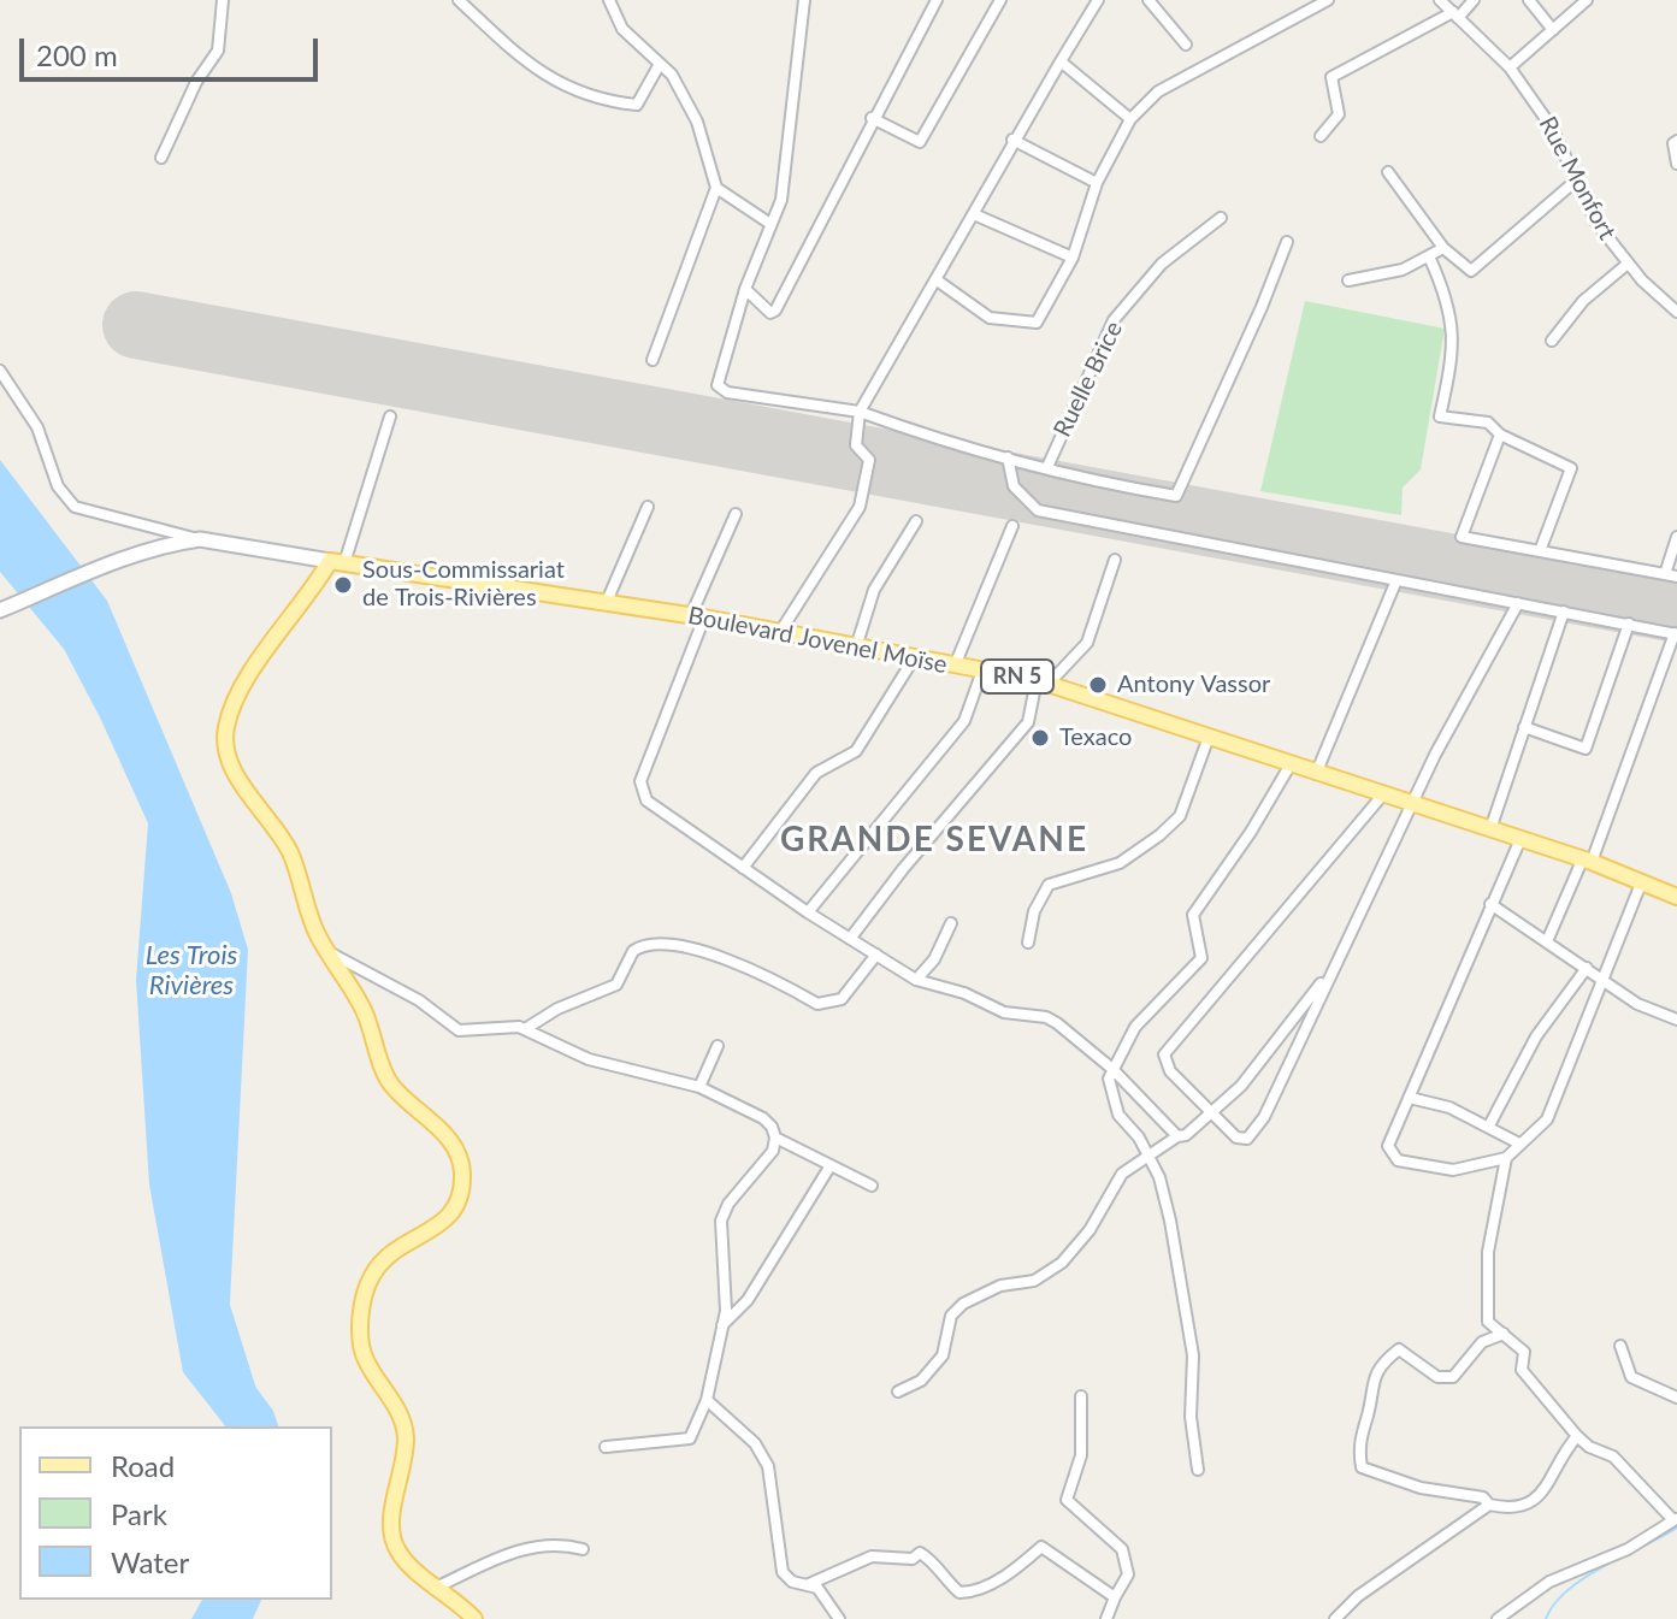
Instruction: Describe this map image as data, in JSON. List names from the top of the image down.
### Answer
{
  "streets": {
    "main road": ["Boulevard Jovenel Moïse", "RN 5"],
    "street": ["Rue Monfort", "Ruelle Brice"]
  },
  "districts": ["GRANDE SEVANE"],
  "water": ["Les Trois Rivières"],
  "places": ["Sous-Commissariat de Trois-Rivières", "Antony Vassor", "Texaco"],
  "legend": ["Road", "Park", "Water"],
  "scale_bar": "200 m"
}
